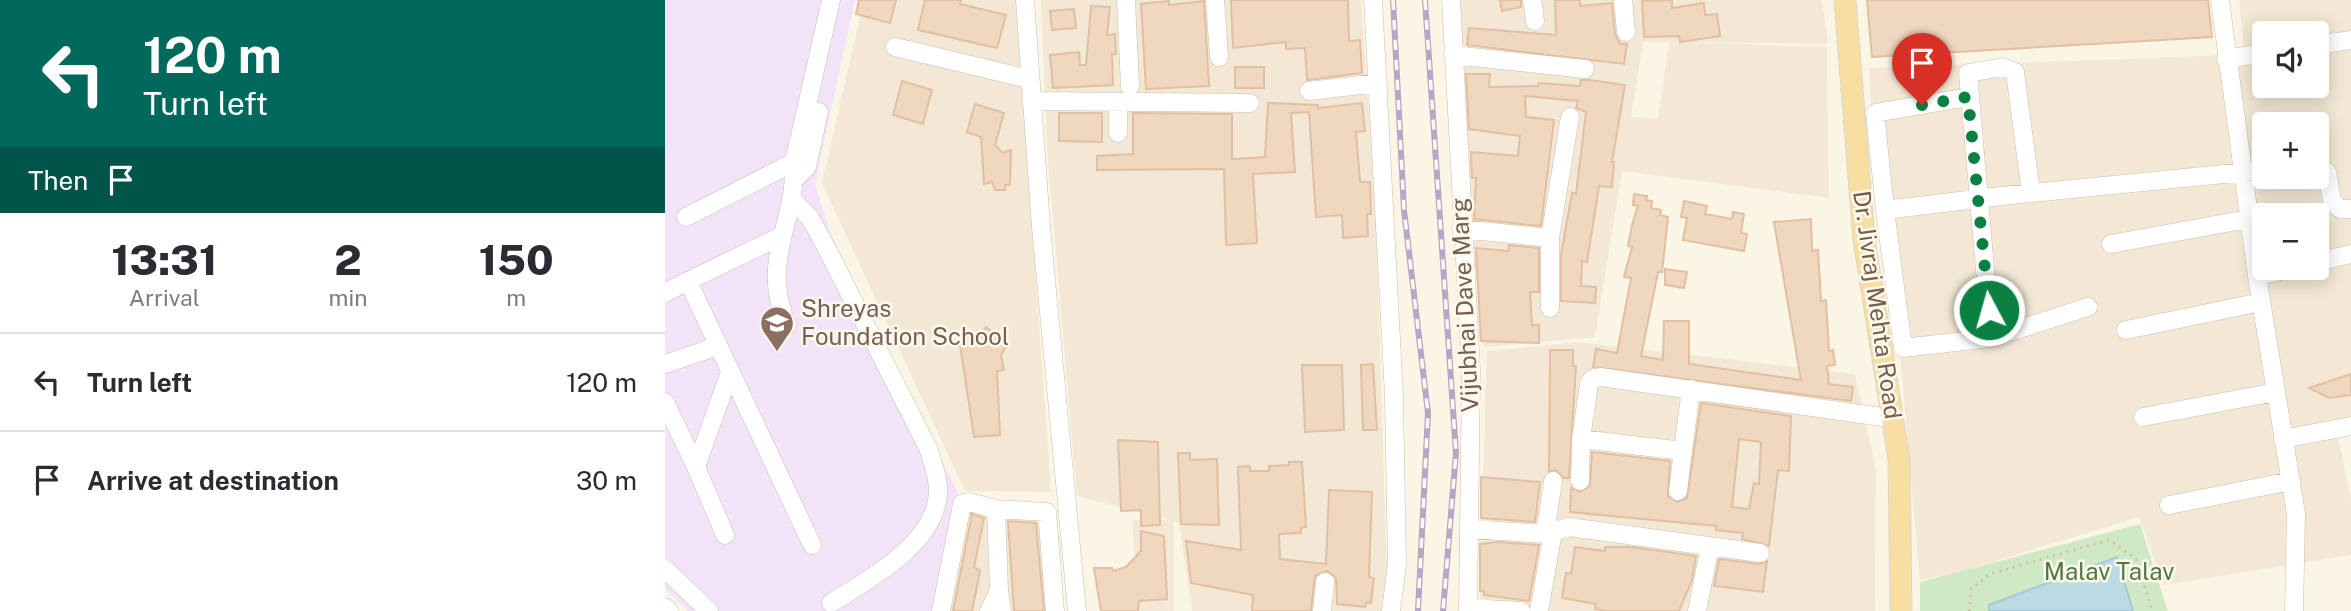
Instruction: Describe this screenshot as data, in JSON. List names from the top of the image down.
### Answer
{
  "streets": {
    "main road": ["Dr. Jivraj Mehta Road"],
    "street": ["Vijubhai Dave Marg"]
  },
  "parks": ["Malav Talav"],
  "places": {
    "school or university": ["Shreyas Foundation School"]
  },
  "page": {
    "turn": ["120 m", "Turn left"],
    "map_buttons": ["+", "−"],
    "then": "Then",
    "eta": [
      "13:31",
      "Arrival",
      "2",
      "min",
      "150",
      "m"
    ],
    "list": [
      {
        "name": "Turn left",
        "value": "120 m"
      },
      {
        "name": "Arrive at destination",
        "value": "30 m"
      }
    ]
  }
}
